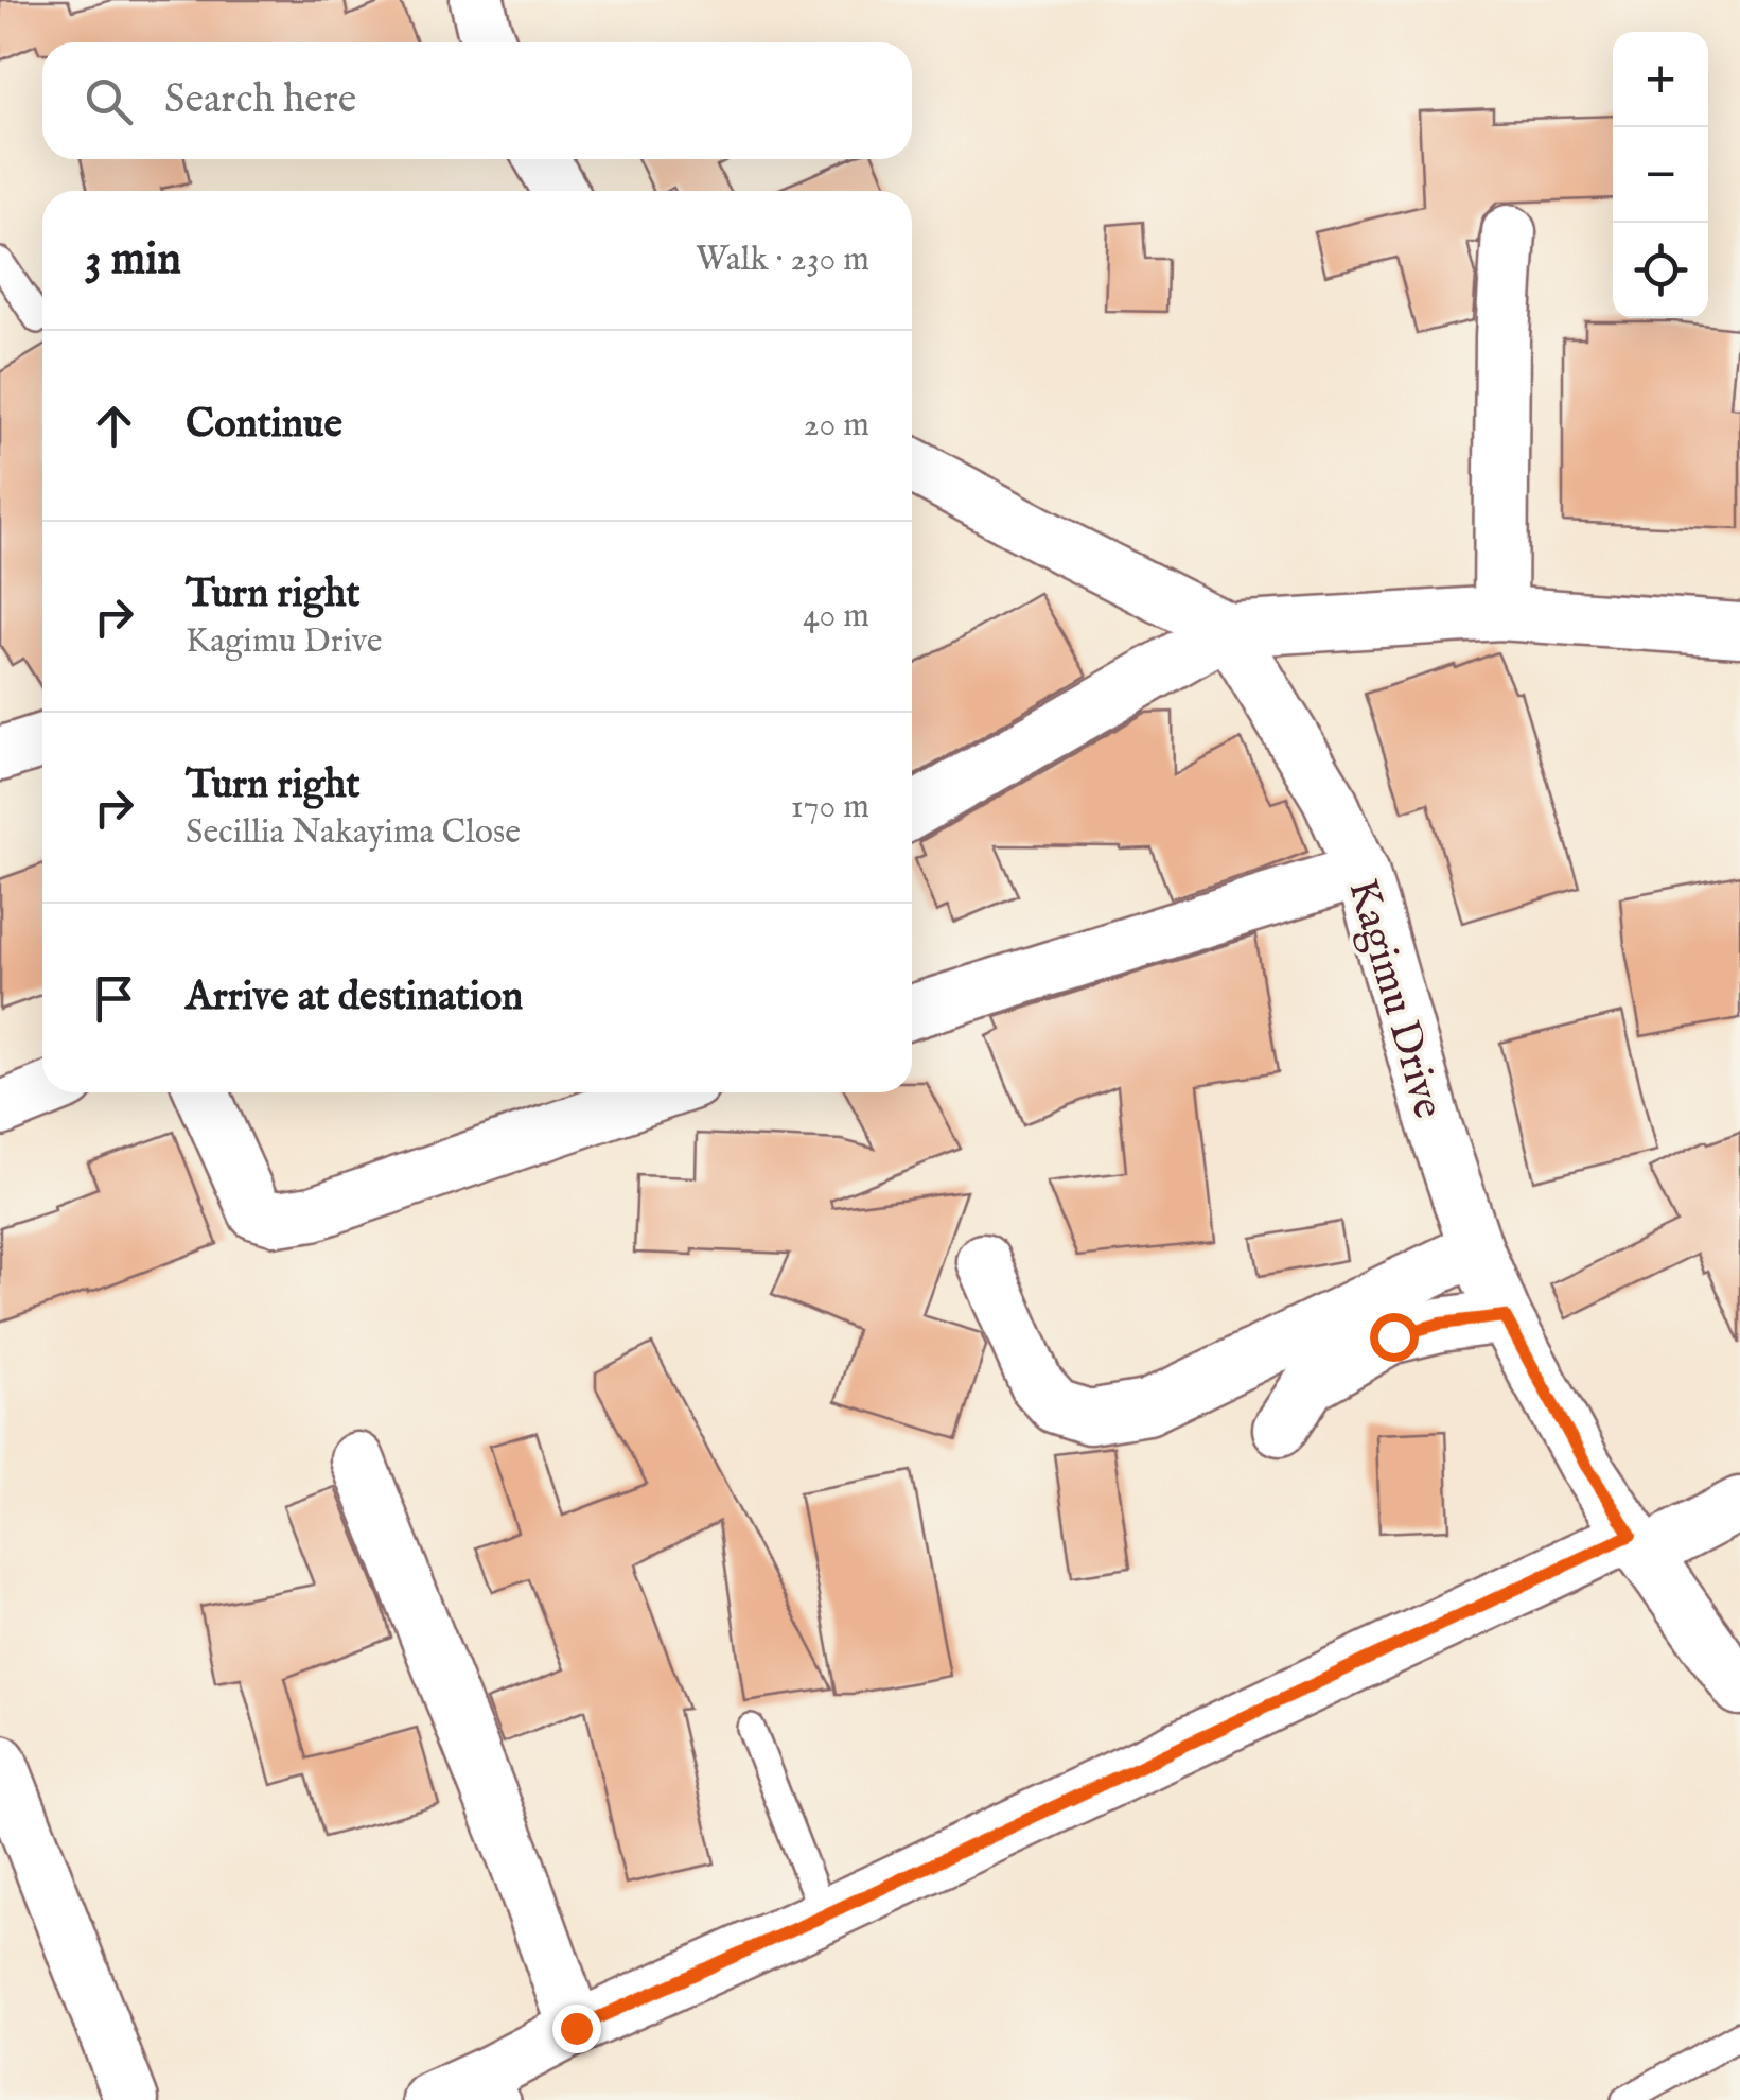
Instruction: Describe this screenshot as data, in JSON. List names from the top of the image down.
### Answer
{
  "streets": {
    "street": ["Kagimu Drive"]
  },
  "page": {
    "map_buttons": ["+", "−"],
    "search": "Search here",
    "heading": ["3 min", "Walk · 230 m"],
    "list": [
      ["Continue", "20 m"],
      ["Turn right", "Kagimu Drive", "40 m"],
      ["Turn right", "Secillia Nakayima Close", "170 m"],
      "Arrive at destination"
    ]
  }
}
